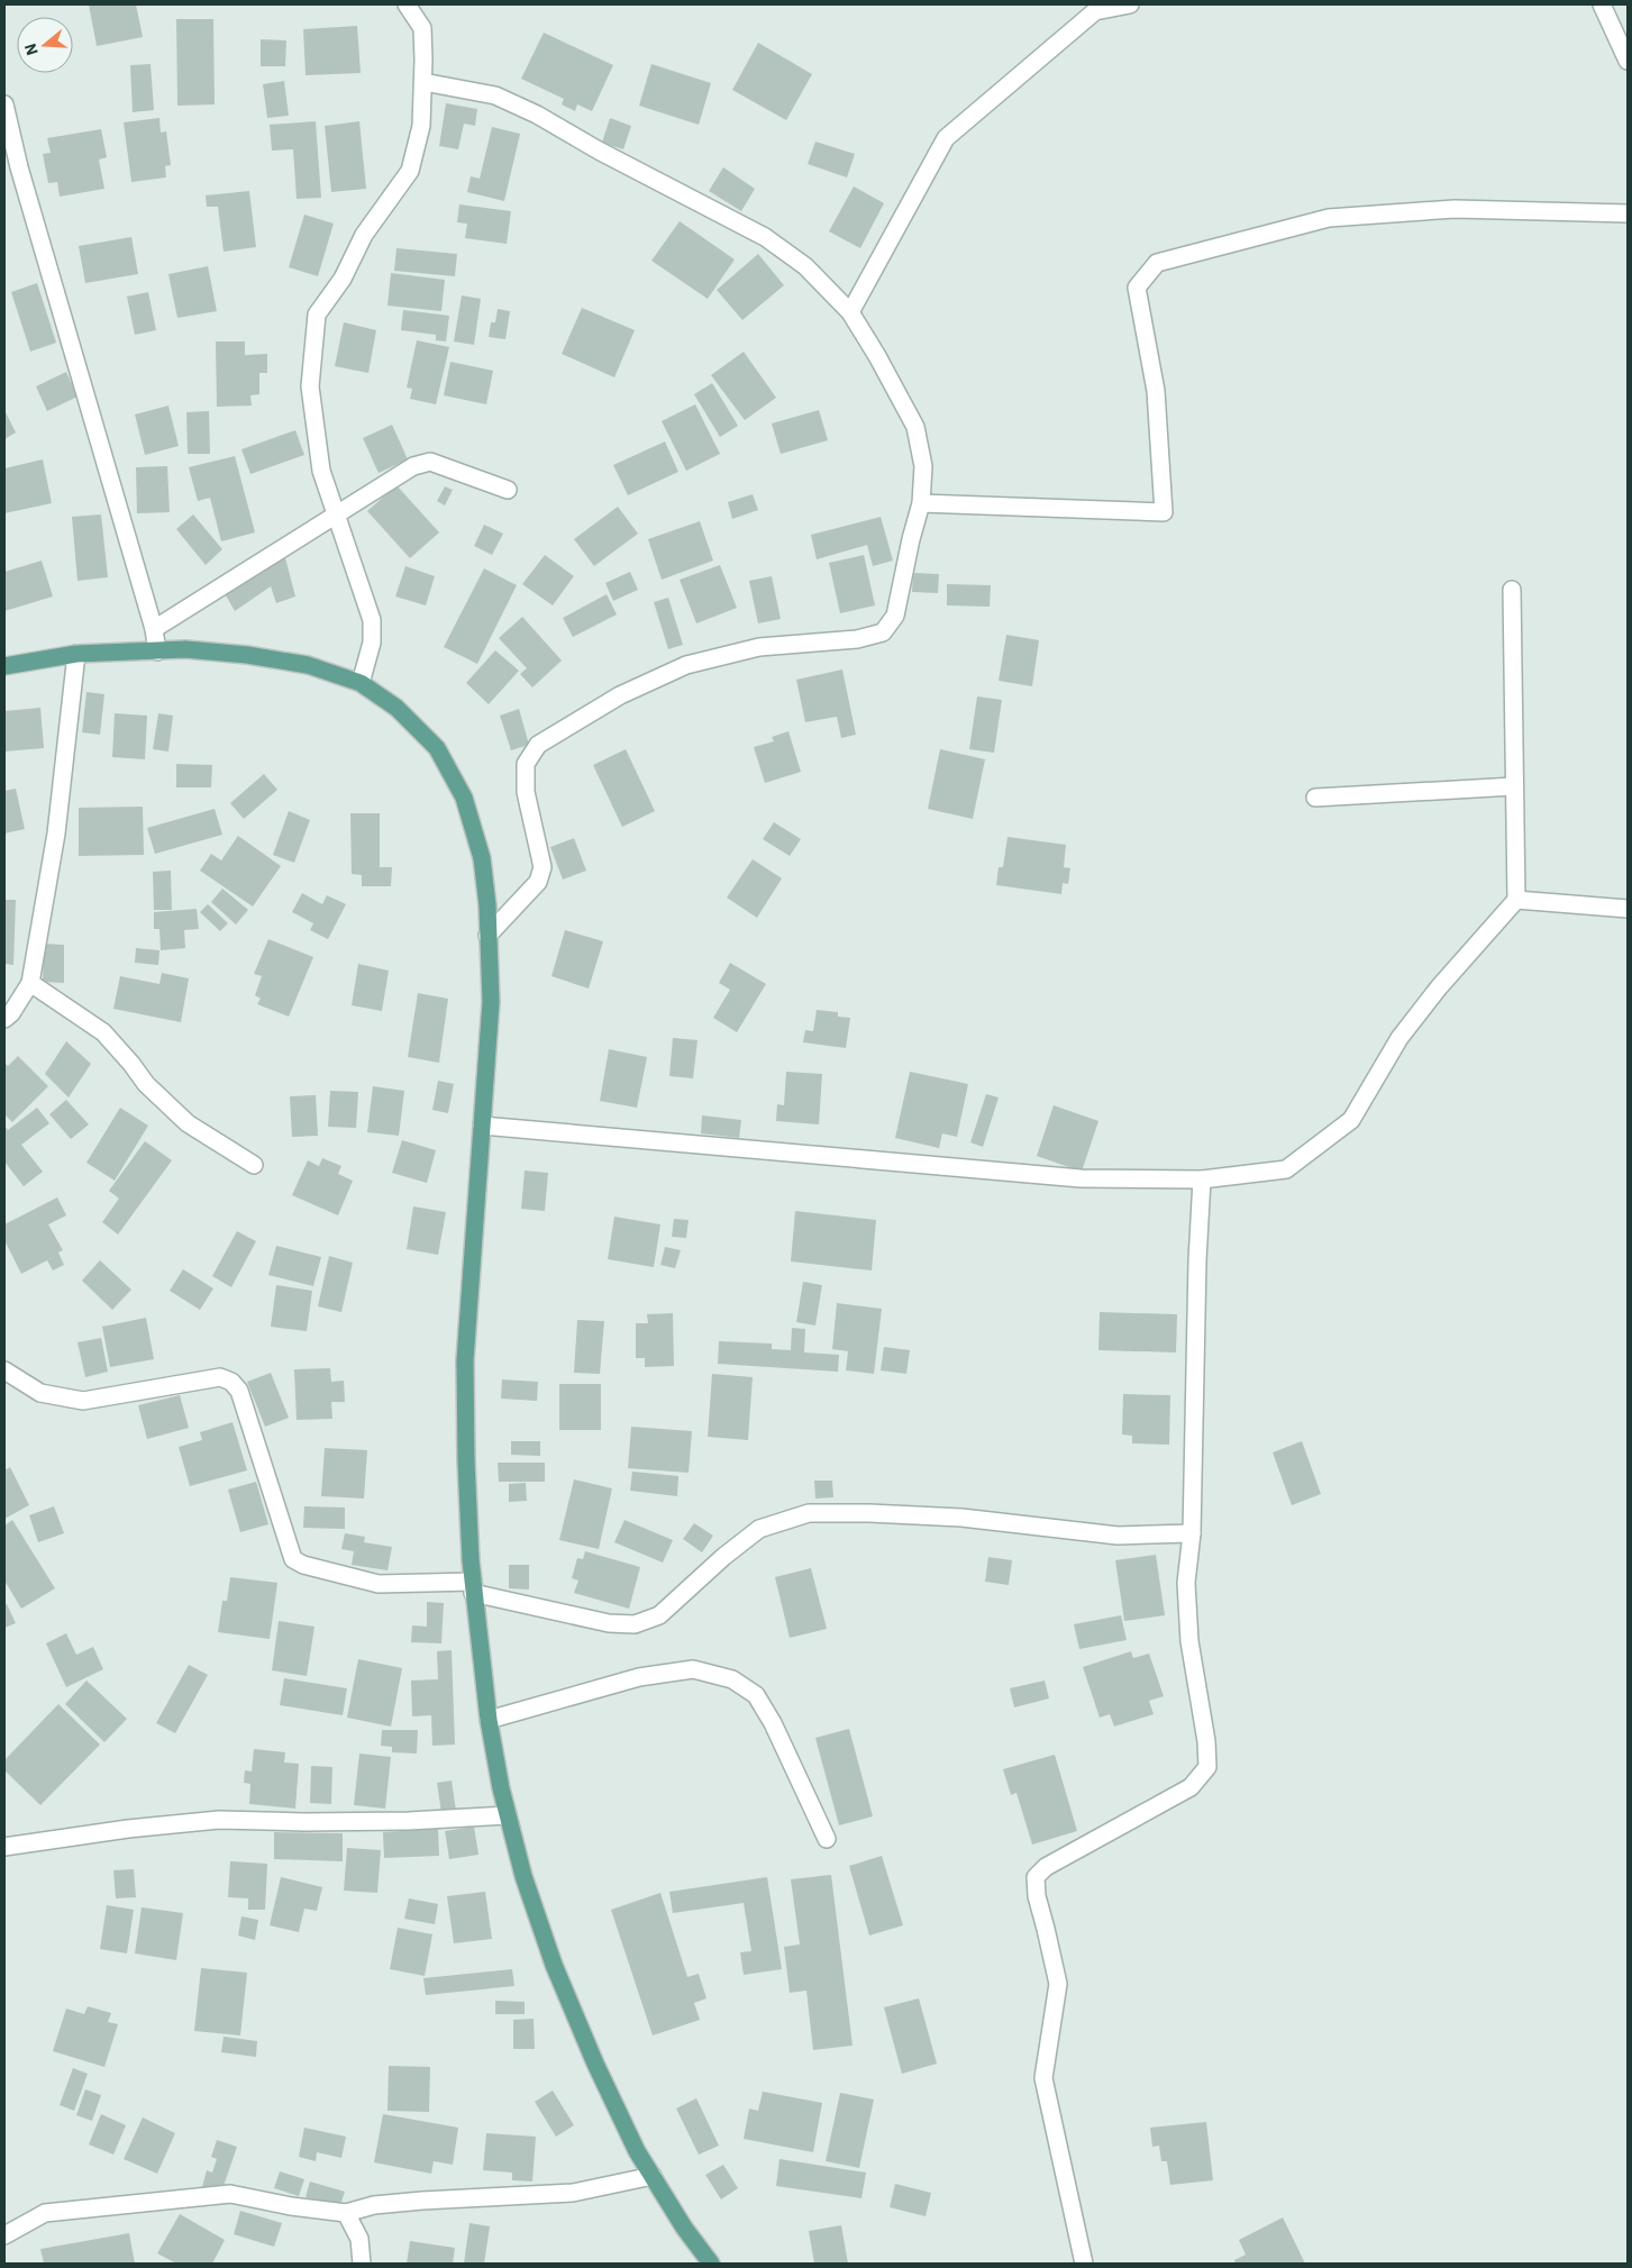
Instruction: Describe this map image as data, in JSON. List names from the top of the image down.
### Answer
{
  "north": "left"
}
